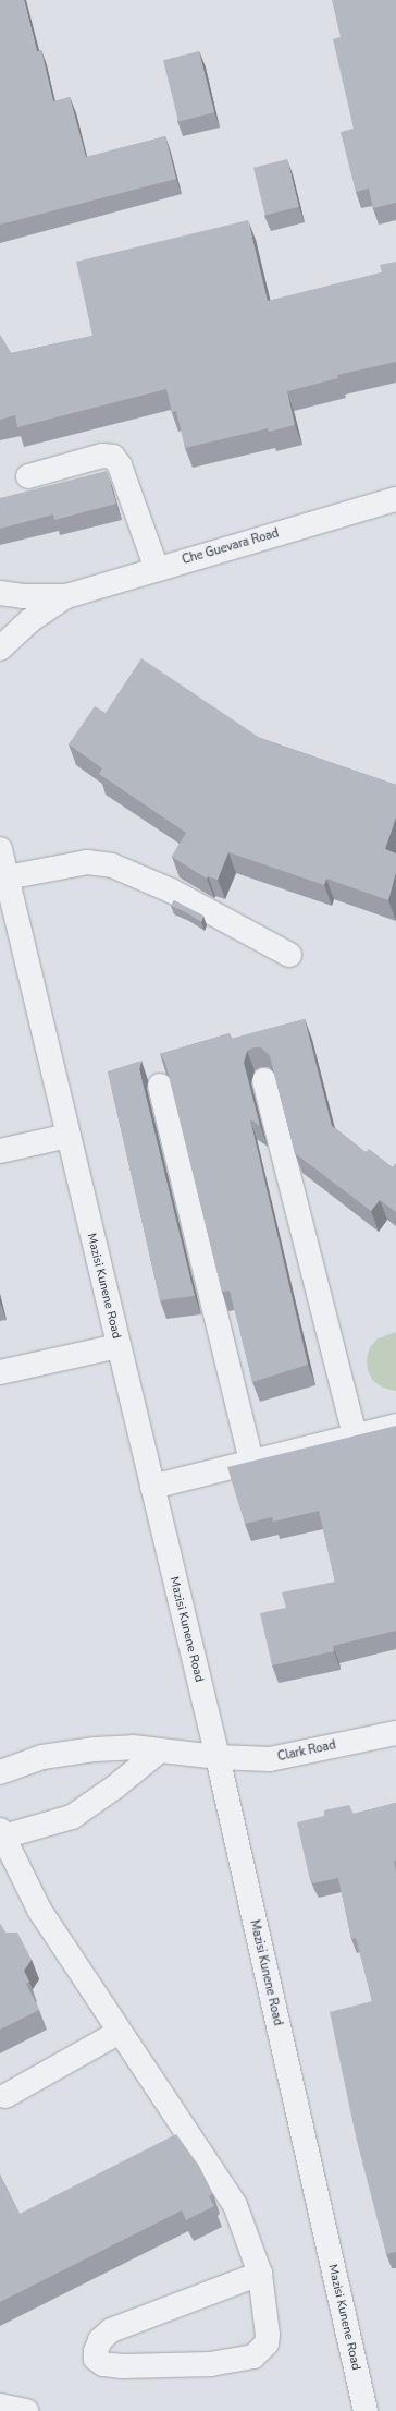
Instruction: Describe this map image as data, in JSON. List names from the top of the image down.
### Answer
{
  "streets": {
    "street": ["Che Guevara Road", "Mazisi Kunene Road", "Clark Road"]
  },
  "crossings": [
    ["Mazisi Kunene Road", "Clark Road"]
  ]
}
